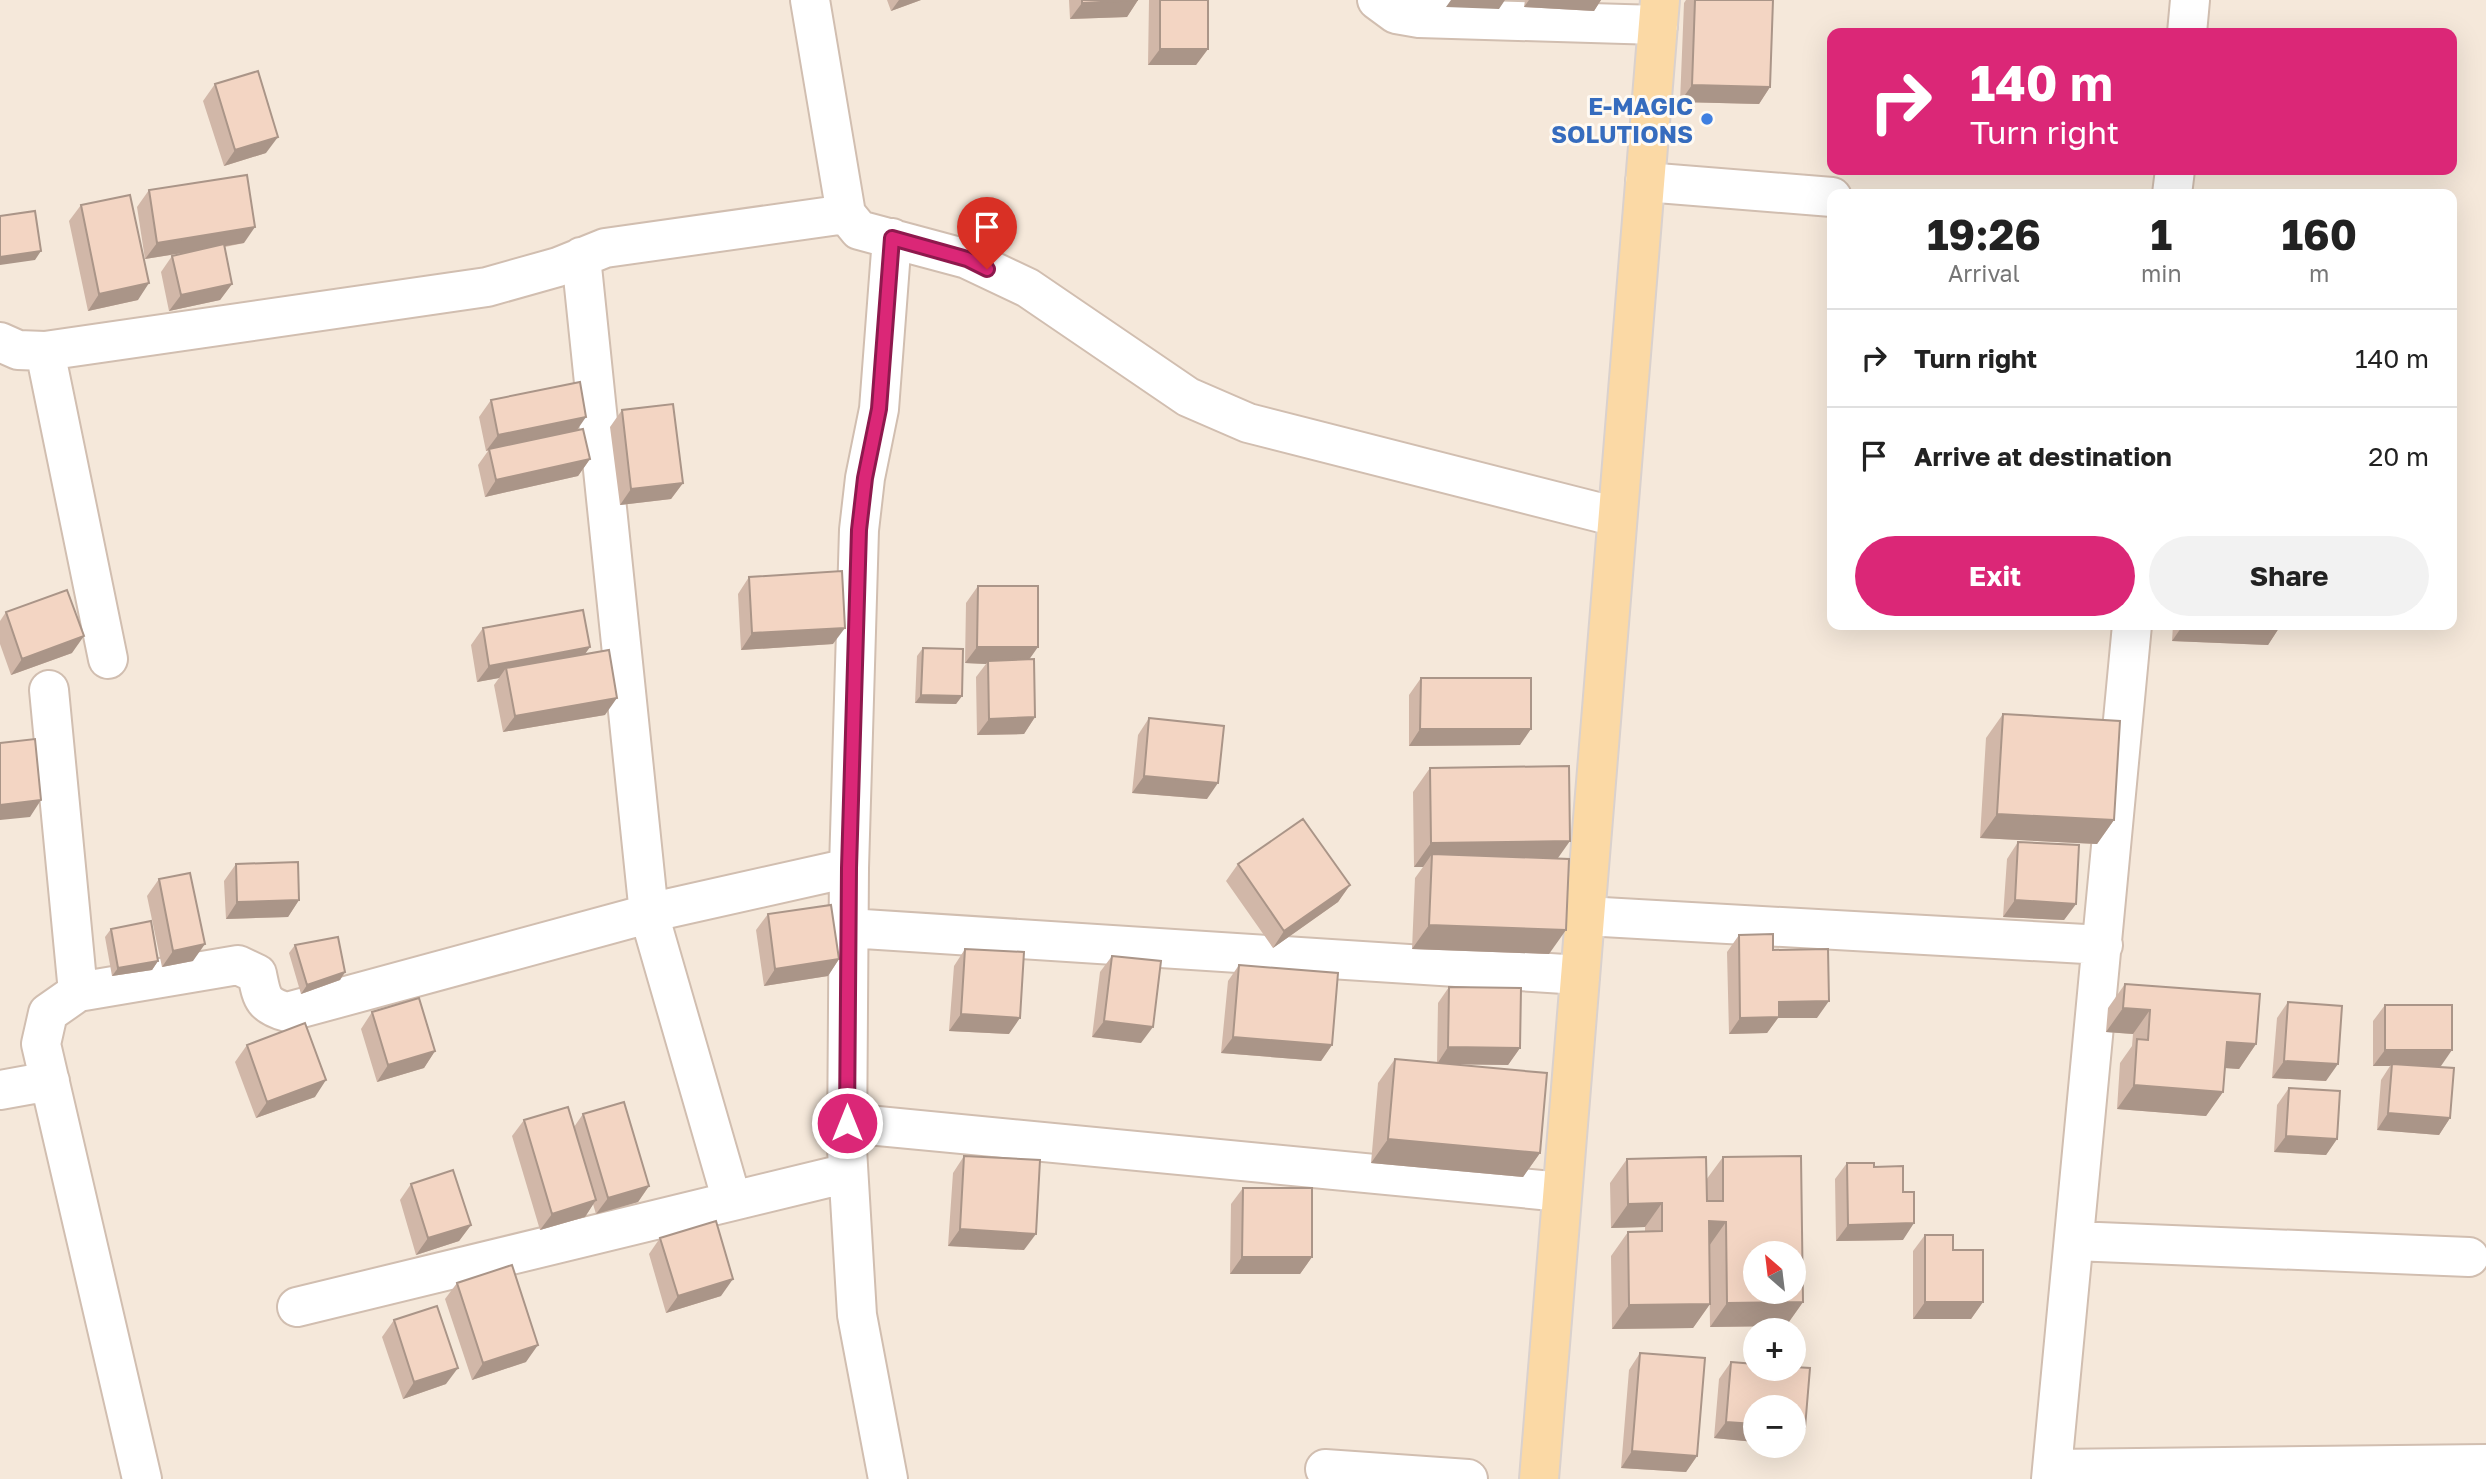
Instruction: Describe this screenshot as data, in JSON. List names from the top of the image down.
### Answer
{
  "places": ["E-MAGIC SOLUTIONS"],
  "north": "top left",
  "page": {
    "turn": ["140 m", "Turn right"],
    "eta": [
      "19:26",
      "Arrival",
      "1",
      "min",
      "160",
      "m"
    ],
    "list": [
      {
        "name": "Turn right",
        "value": "140 m"
      },
      {
        "name": "Arrive at destination",
        "value": "20 m"
      }
    ],
    "buttons": ["Exit", "Share"],
    "map_buttons": ["+", "−"]
  }
}
